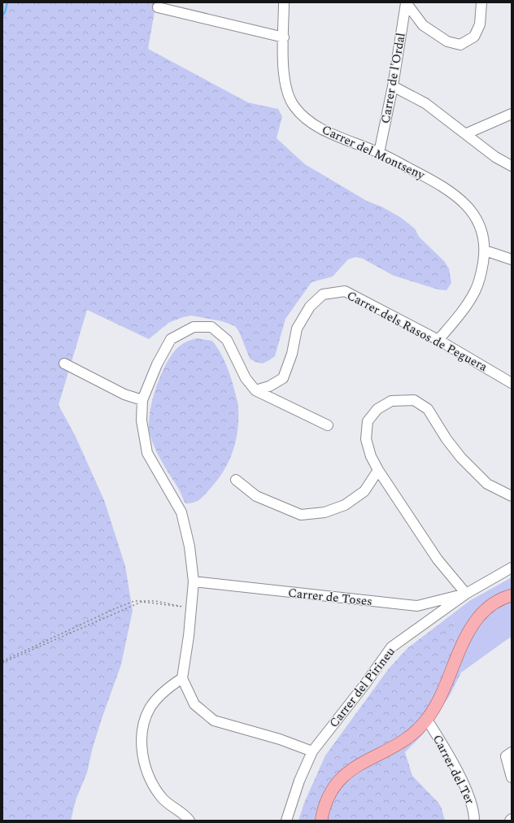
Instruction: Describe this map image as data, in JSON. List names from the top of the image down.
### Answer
{
  "streets": {
    "street": [
      "Carrer de l'Ordal",
      "Carrer del Montseny",
      "Carrer dels Rasos de Peguera",
      "Carrer de Toses",
      "Carrer del Pirineu",
      "Carrer del Ter"
    ]
  },
  "crossings": [
    ["Carrer de l'Ordal", "Carrer del Montseny"],
    ["Carrer del Montseny", "Carrer dels Rasos de Peguera"],
    ["Carrer de Toses", "Carrer del Pirineu"]
  ]
}
